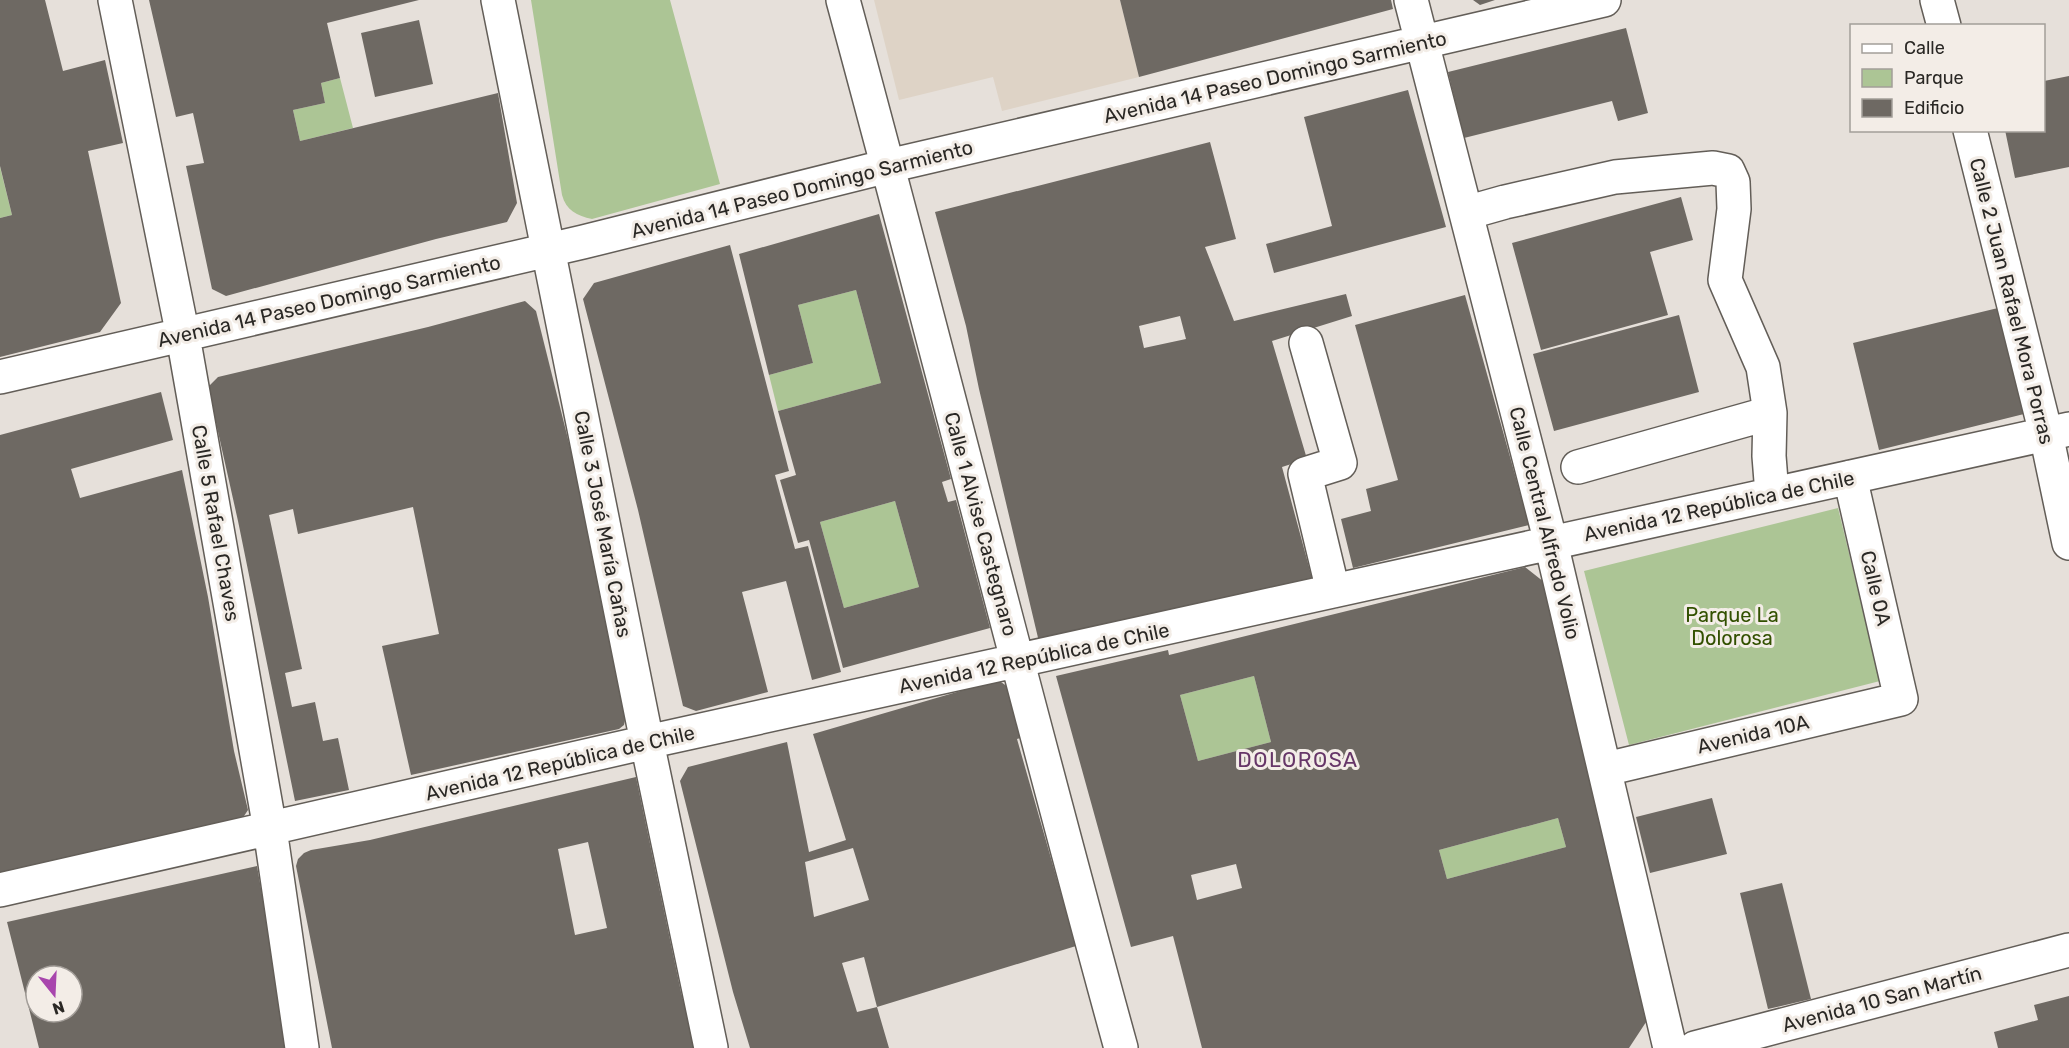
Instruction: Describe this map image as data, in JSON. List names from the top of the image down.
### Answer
{
  "streets": {
    "street": [
      "Avenida 14 Paseo Domingo Sarmiento",
      "Calle 2 Juan Rafael Mora Porras",
      "Avenida 12 República de Chile",
      "Calle 5 Rafael Chaves",
      "Calle Central Alfredo Volio",
      "Calle 3 José María Cañas",
      "Calle 1 Alvise Castegnaro",
      "Calle 0A",
      "Avenida 10A",
      "Avenida 10 San Martín"
    ]
  },
  "crossings": [
    ["Avenida 14 Paseo Domingo Sarmiento", "Calle 5 Rafael Chaves"],
    ["Avenida 14 Paseo Domingo Sarmiento", "Calle Central Alfredo Volio"],
    ["Avenida 14 Paseo Domingo Sarmiento", "Calle 3 José María Cañas"],
    ["Avenida 14 Paseo Domingo Sarmiento", "Calle 1 Alvise Castegnaro"],
    ["Calle 2 Juan Rafael Mora Porras", "Avenida 12 República de Chile"],
    ["Avenida 12 República de Chile", "Calle 5 Rafael Chaves"],
    ["Avenida 12 República de Chile", "Calle Central Alfredo Volio"],
    ["Avenida 12 República de Chile", "Calle 3 José María Cañas"],
    ["Avenida 12 República de Chile", "Calle 1 Alvise Castegnaro"],
    ["Avenida 12 República de Chile", "Calle 0A"],
    ["Calle Central Alfredo Volio", "Avenida 10A"],
    ["Calle 0A", "Avenida 10A"]
  ],
  "districts": ["DOLOROSA"],
  "parks": ["Parque La Dolorosa"],
  "legend": ["Calle", "Parque", "Edificio"],
  "north": "bottom"
}
